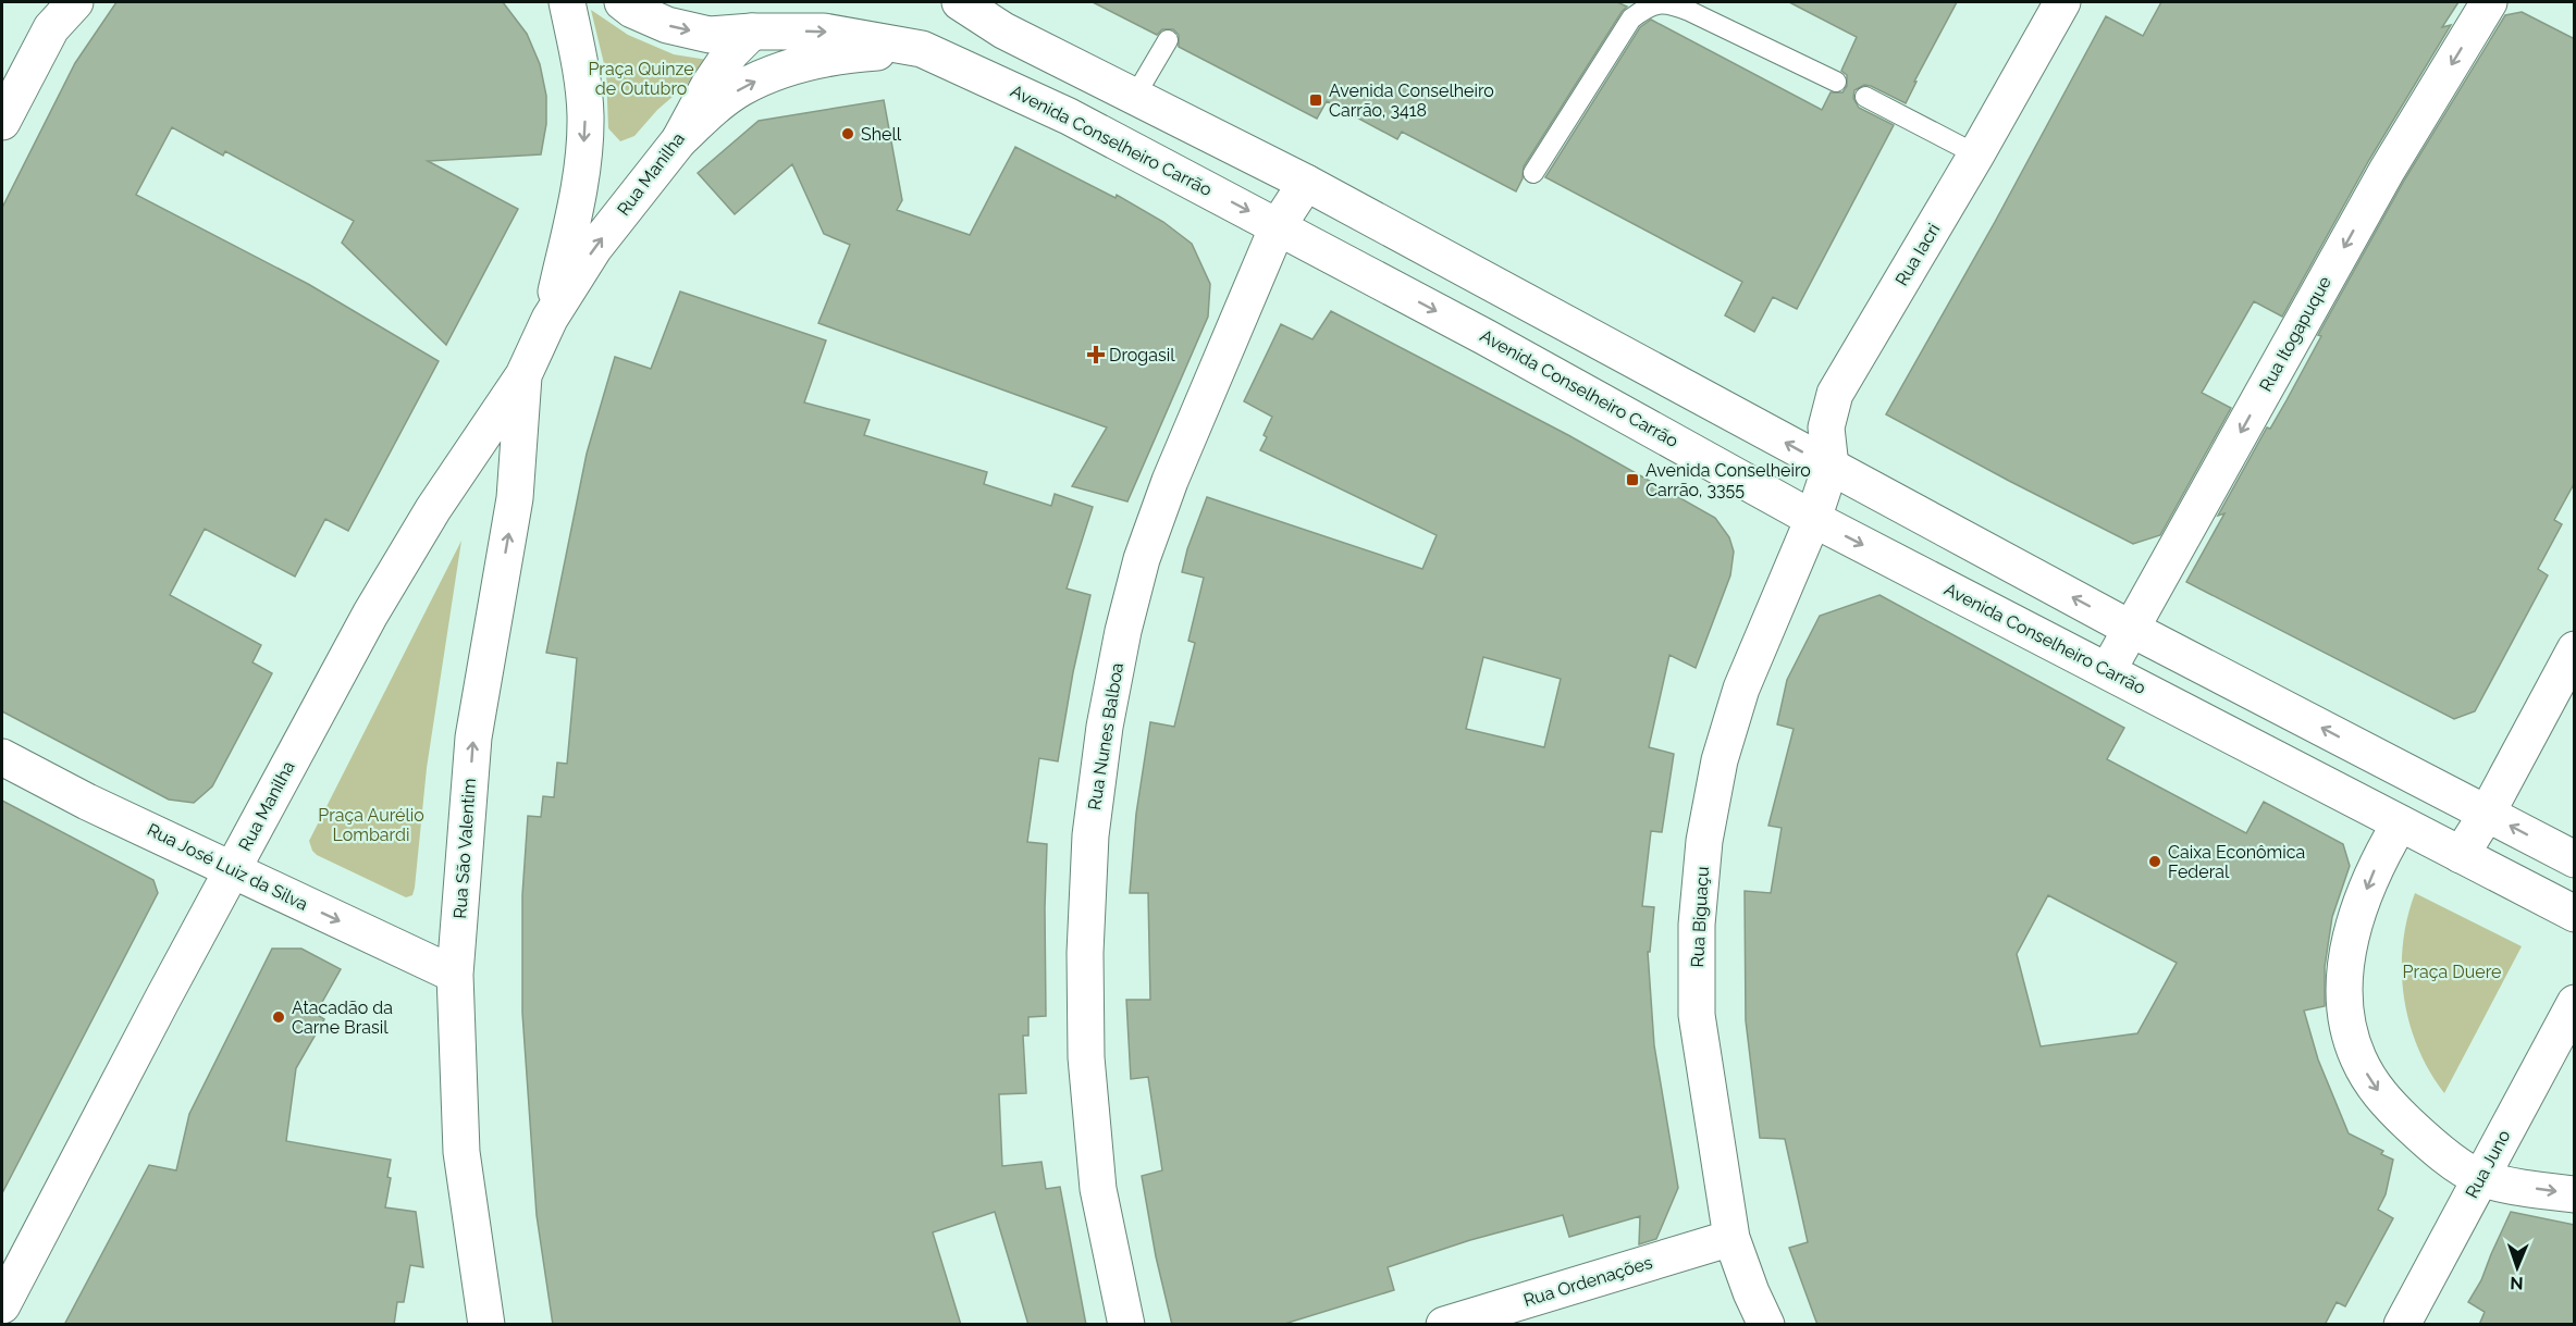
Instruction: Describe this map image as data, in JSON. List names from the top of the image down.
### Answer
{
  "streets": {
    "street": [
      "Avenida Conselheiro Carrão",
      "Rua Manilha",
      "Rua Iacri",
      "Rua Itogapuque",
      "Rua Nunes Balboa",
      "Rua São Valentim",
      "Rua José Luiz da Silva",
      "Rua Biguaçu",
      "Rua Juno",
      "Rua Ordenações"
    ]
  },
  "crossings": [
    ["Avenida Conselheiro Carrão", "Rua Manilha"],
    ["Avenida Conselheiro Carrão", "Rua Iacri"],
    ["Avenida Conselheiro Carrão", "Rua Itogapuque"],
    ["Avenida Conselheiro Carrão", "Rua Nunes Balboa"],
    ["Avenida Conselheiro Carrão", "Rua Biguaçu"],
    ["Rua Manilha", "Rua São Valentim"],
    ["Rua Manilha", "Rua José Luiz da Silva"],
    ["Rua Iacri", "Rua Biguaçu"],
    ["Rua São Valentim", "Rua José Luiz da Silva"],
    ["Rua Biguaçu", "Rua Ordenações"]
  ],
  "one_way": ["Rua Itogapuque", "Rua São Valentim", "Rua José Luiz da Silva"],
  "parks": ["Praça Quinze de Outubro", "Praça Aurélio Lombardi", "Praça Duere"],
  "places": {
    "transit": ["Avenida Conselheiro Carrão, 3418", "Avenida Conselheiro Carrão, 3355"],
    "other": ["Shell", "Caixa Econômica Federal", "Atacadão da Carne Brasil"],
    "health": ["Drogasil"]
  },
  "north": "bottom"
}
